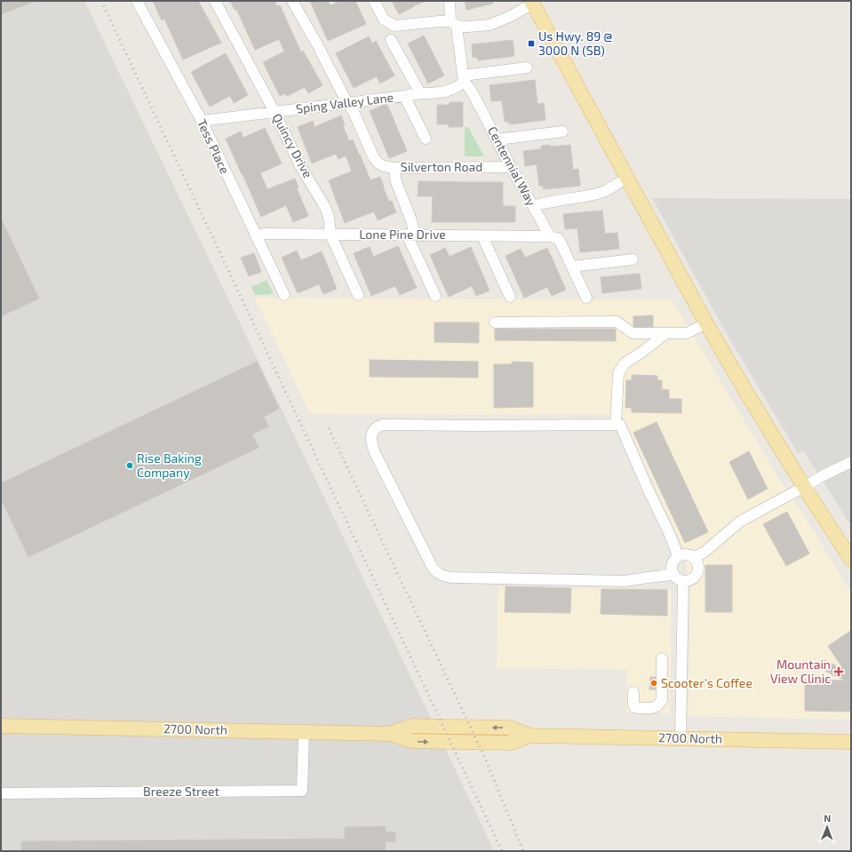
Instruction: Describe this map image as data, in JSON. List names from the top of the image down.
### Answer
{
  "streets": {
    "main road": ["2700 North"],
    "street": [
      "Sping Valley Lane",
      "Quincy Drive",
      "Tess Place",
      "Centennial Way",
      "Silverton Road",
      "Lone Pine Drive",
      "Breeze Street"
    ]
  },
  "crossings": [
    ["Sping Valley Lane", "Quincy Drive"],
    ["Sping Valley Lane", "Tess Place"],
    ["Sping Valley Lane", "Centennial Way"],
    ["Quincy Drive", "Lone Pine Drive"],
    ["Tess Place", "Lone Pine Drive"],
    ["Centennial Way", "Silverton Road"],
    ["Centennial Way", "Lone Pine Drive"],
    ["2700 North", "Breeze Street"]
  ],
  "places": {
    "transit": ["Us Hwy. 89 @ 3000 N (SB)"],
    "other": ["Rise Baking Company", "Scooter's Coffee"],
    "health": ["Mountain View Clinic"]
  },
  "north": "top"
}
